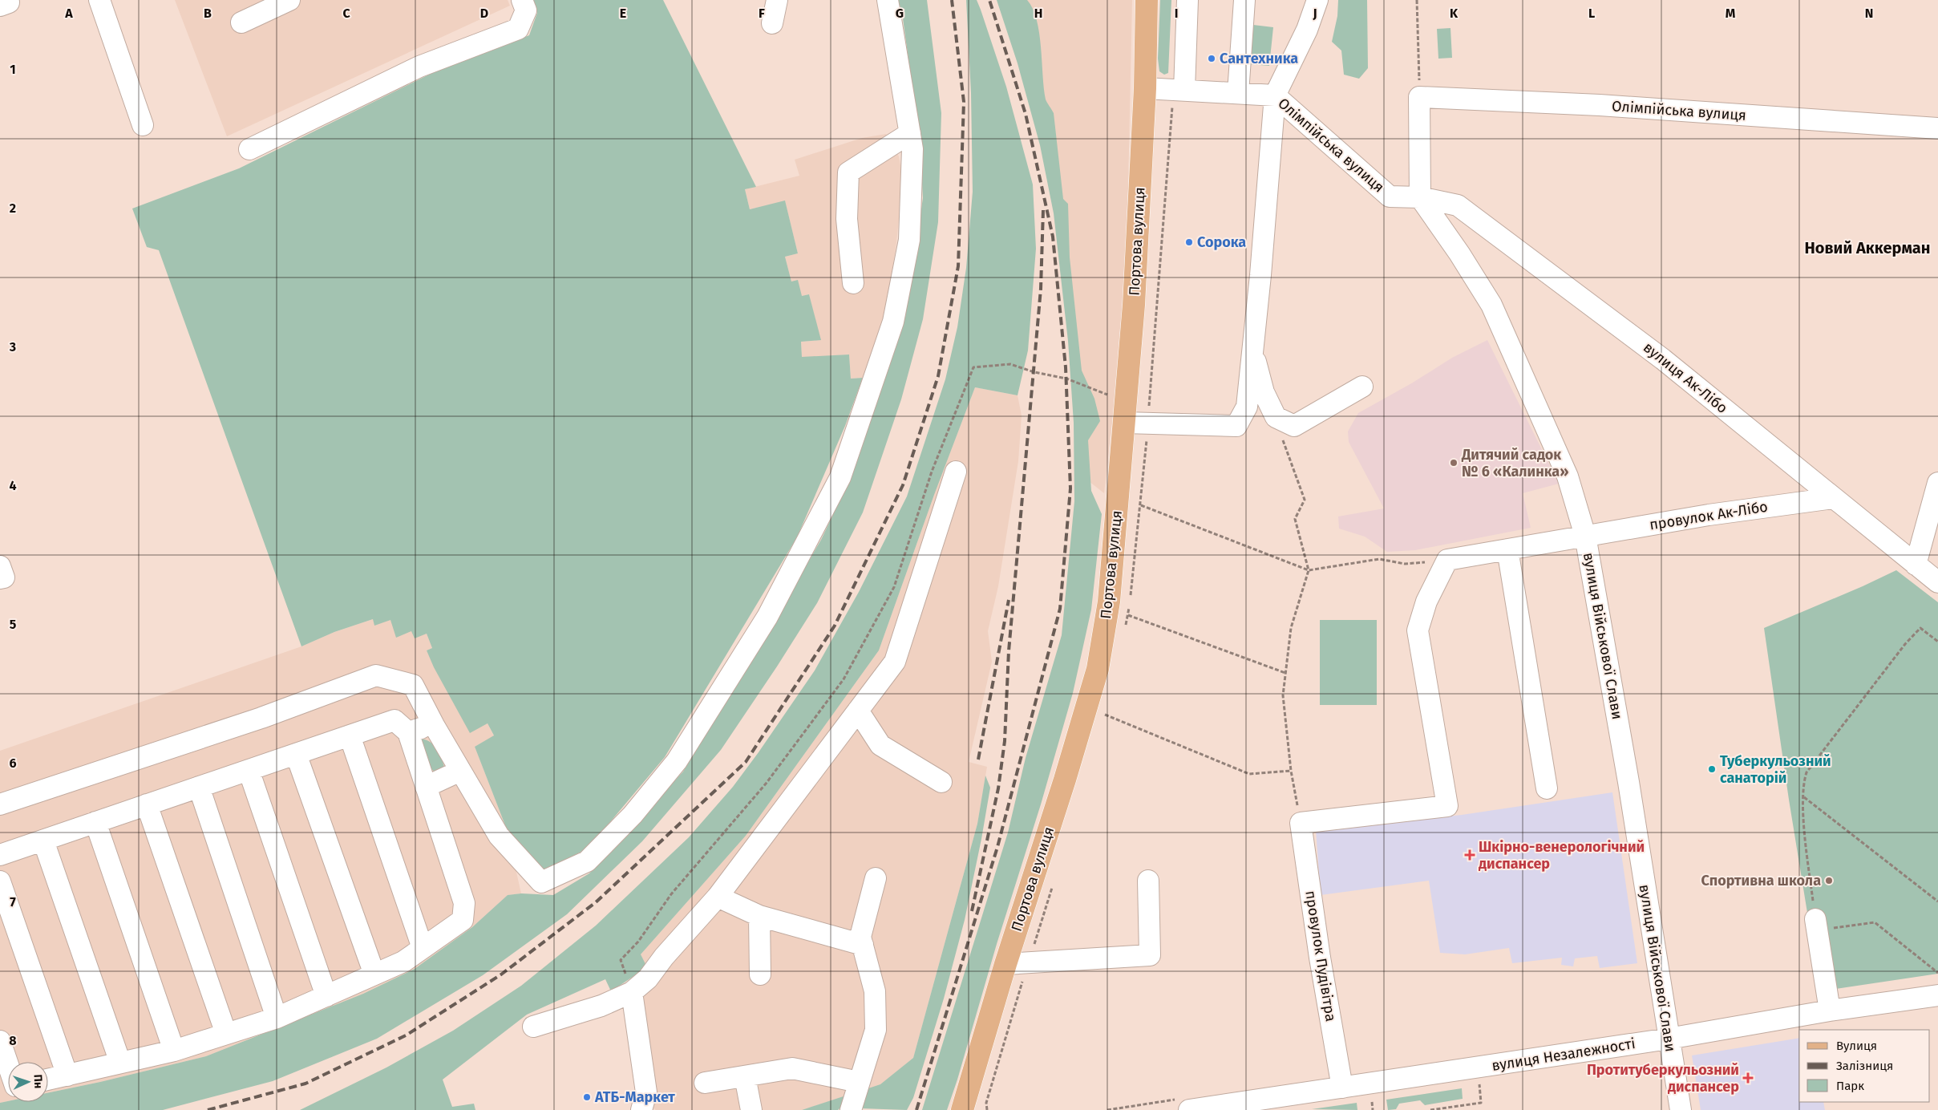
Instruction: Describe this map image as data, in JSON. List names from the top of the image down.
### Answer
{
  "streets": {
    "main road": ["Портова вулиця"],
    "street": [
      "Олімпійська вулиця",
      "вулиця Ак-Лібо",
      "провулок Ак-Лібо",
      "вулиця Військової Слави",
      "провулок Пудівітра",
      "вулиця Незалежності"
    ]
  },
  "crossings": [
    ["Олімпійська вулиця", "Портова вулиця"],
    ["Олімпійська вулиця", "вулиця Ак-Лібо"],
    ["Олімпійська вулиця", "вулиця Військової Слави"],
    ["вулиця Ак-Лібо", "провулок Ак-Лібо"],
    ["вулиця Ак-Лібо", "вулиця Військової Слави"],
    ["провулок Ак-Лібо", "вулиця Військової Слави"],
    ["вулиця Військової Слави", "вулиця Незалежності"],
    ["провулок Пудівітра", "вулиця Незалежності"]
  ],
  "districts": ["Новий Аккерман"],
  "places": {
    "other": [
      "Сантехника",
      "Сорока",
      "Дитячий садок № 6 «Калинка»",
      "Туберкульозний санаторій",
      "Спортивна школа",
      "АТБ-Маркет"
    ],
    "health": ["Шкірно-венерологічний диспансер", "Протитуберкульозний диспансер"]
  },
  "legend": ["Вулиця", "Залізниця", "Парк"],
  "north": "right",
  "grid": {
    "columns": [
      "A",
      "B",
      "C",
      "D",
      "E",
      "F",
      "G",
      "H",
      "I",
      "J",
      "K",
      "L",
      "M",
      "N"
    ],
    "rows": [
      "1",
      "2",
      "3",
      "4",
      "5",
      "6",
      "7",
      "8"
    ]
  }
}
